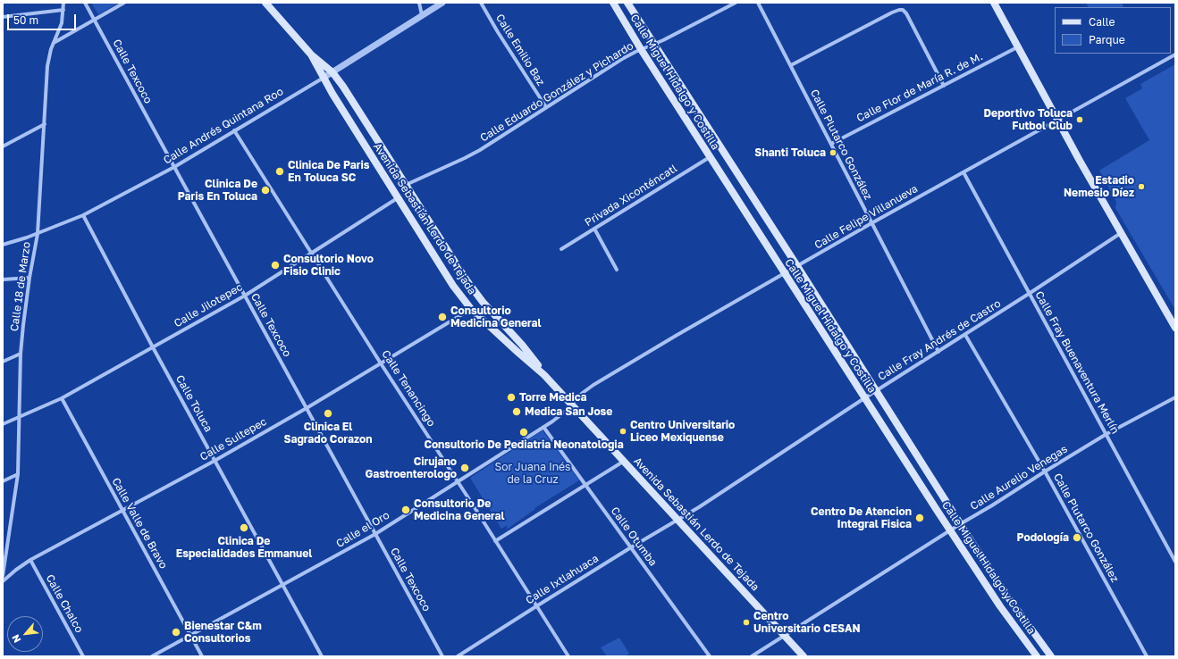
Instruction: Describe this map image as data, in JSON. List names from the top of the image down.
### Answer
{
  "streets": {
    "main road": ["Calle Miguel Hidalgo y Costilla", "Avenida Sebastián Lerdo de Tejada"],
    "street": [
      "Calle Emilio Baz",
      "Calle Texcoco",
      "Calle Flor de María R. de M.",
      "Calle Eduardo González y Pichardo",
      "Calle Andrés Quintana Roo",
      "Calle Plutarco González",
      "Privada Xiconténcatl",
      "Calle Felipe Villanueva",
      "Calle 18 de Marzo",
      "Calle Jilotepec",
      "Calle Fray Andrés de Castro",
      "Calle Fray Buenaventura Merlín",
      "Calle Tenancingo",
      "Calle Toluca",
      "Calle Sultepec",
      "Calle Aurelio Venegas",
      "Calle Valle de Bravo",
      "Calle el Oro",
      "Calle Otumba",
      "Calle Ixtlahuaca",
      "Calle Chalco"
    ]
  },
  "crossings": [
    ["Calle Emilio Baz", "Calle Eduardo González y Pichardo"],
    ["Calle Texcoco", "Calle Andrés Quintana Roo"],
    ["Calle Texcoco", "Calle Jilotepec"],
    ["Calle Texcoco", "Calle Sultepec"],
    ["Calle Texcoco", "Calle el Oro"],
    ["Calle Miguel Hidalgo y Costilla", "Calle Eduardo González y Pichardo"],
    ["Calle Miguel Hidalgo y Costilla", "Privada Xiconténcatl"],
    ["Calle Miguel Hidalgo y Costilla", "Calle Felipe Villanueva"],
    ["Calle Miguel Hidalgo y Costilla", "Calle Fray Andrés de Castro"],
    ["Calle Miguel Hidalgo y Costilla", "Calle Aurelio Venegas"],
    ["Calle Flor de María R. de M.", "Calle Plutarco González"],
    ["Calle Eduardo González y Pichardo", "Avenida Sebastián Lerdo de Tejada"],
    ["Calle Andrés Quintana Roo", "Avenida Sebastián Lerdo de Tejada"],
    ["Calle Andrés Quintana Roo", "Calle 18 de Marzo"],
    ["Calle Andrés Quintana Roo", "Calle Tenancingo"],
    ["Calle Andrés Quintana Roo", "Calle Toluca"],
    ["Calle Plutarco González", "Calle Felipe Villanueva"],
    ["Calle Plutarco González", "Calle Fray Andrés de Castro"],
    ["Calle Plutarco González", "Calle Aurelio Venegas"],
    ["Calle Felipe Villanueva", "Avenida Sebastián Lerdo de Tejada"],
    ["Calle Felipe Villanueva", "Calle Fray Buenaventura Merlín"],
    ["Calle Felipe Villanueva", "Calle el Oro"],
    ["Avenida Sebastián Lerdo de Tejada", "Calle Jilotepec"],
    ["Avenida Sebastián Lerdo de Tejada", "Calle Fray Andrés de Castro"],
    ["Avenida Sebastián Lerdo de Tejada", "Calle Sultepec"],
    ["Avenida Sebastián Lerdo de Tejada", "Calle Aurelio Venegas"],
    ["Avenida Sebastián Lerdo de Tejada", "Calle el Oro"],
    ["Avenida Sebastián Lerdo de Tejada", "Calle Ixtlahuaca"],
    ["Calle 18 de Marzo", "Calle Jilotepec"],
    ["Calle Jilotepec", "Calle Tenancingo"],
    ["Calle Jilotepec", "Calle Toluca"],
    ["Calle Jilotepec", "Calle Valle de Bravo"],
    ["Calle Fray Andrés de Castro", "Calle Fray Buenaventura Merlín"],
    ["Calle Fray Andrés de Castro", "Calle Ixtlahuaca"],
    ["Calle Fray Buenaventura Merlín", "Calle Aurelio Venegas"],
    ["Calle Tenancingo", "Calle Sultepec"],
    ["Calle Tenancingo", "Calle el Oro"],
    ["Calle Tenancingo", "Calle Ixtlahuaca"],
    ["Calle Toluca", "Calle Sultepec"],
    ["Calle Toluca", "Calle el Oro"],
    ["Calle Sultepec", "Calle Valle de Bravo"],
    ["Calle Sultepec", "Calle Chalco"],
    ["Calle Valle de Bravo", "Calle el Oro"],
    ["Calle el Oro", "Calle Otumba"],
    ["Calle Otumba", "Calle Ixtlahuaca"]
  ],
  "parks": ["Sor Juana Inés de la Cruz"],
  "places": [
    "Deportivo Toluca Futbol Club",
    "Shanti Toluca",
    "Clinica De Paris En Toluca SC",
    "Estadio Nemesio Díez",
    "Clinica De Paris En Toluca",
    "Consultorio Novo Fisio Clinic",
    "Consultorio Medicina General",
    "Torre Medica",
    "Medica San Jose",
    "Clinica El Sagrado Corazon",
    "Centro Universitario Liceo Mexiquense",
    "Consultorio De Pediatria Neonatologia",
    "Cirujano Gastroenterologo",
    "Consultorio De Medicina General",
    "Centro De Atencion Integral Fisica",
    "Clinica De Especialidades Emmanuel",
    "Podología",
    "Centro Universitario CESAN",
    "Bienestar C&m Consultorios"
  ],
  "legend": ["Calle", "Parque"],
  "scale_bar": "50 m",
  "north": "bottom left"
}
